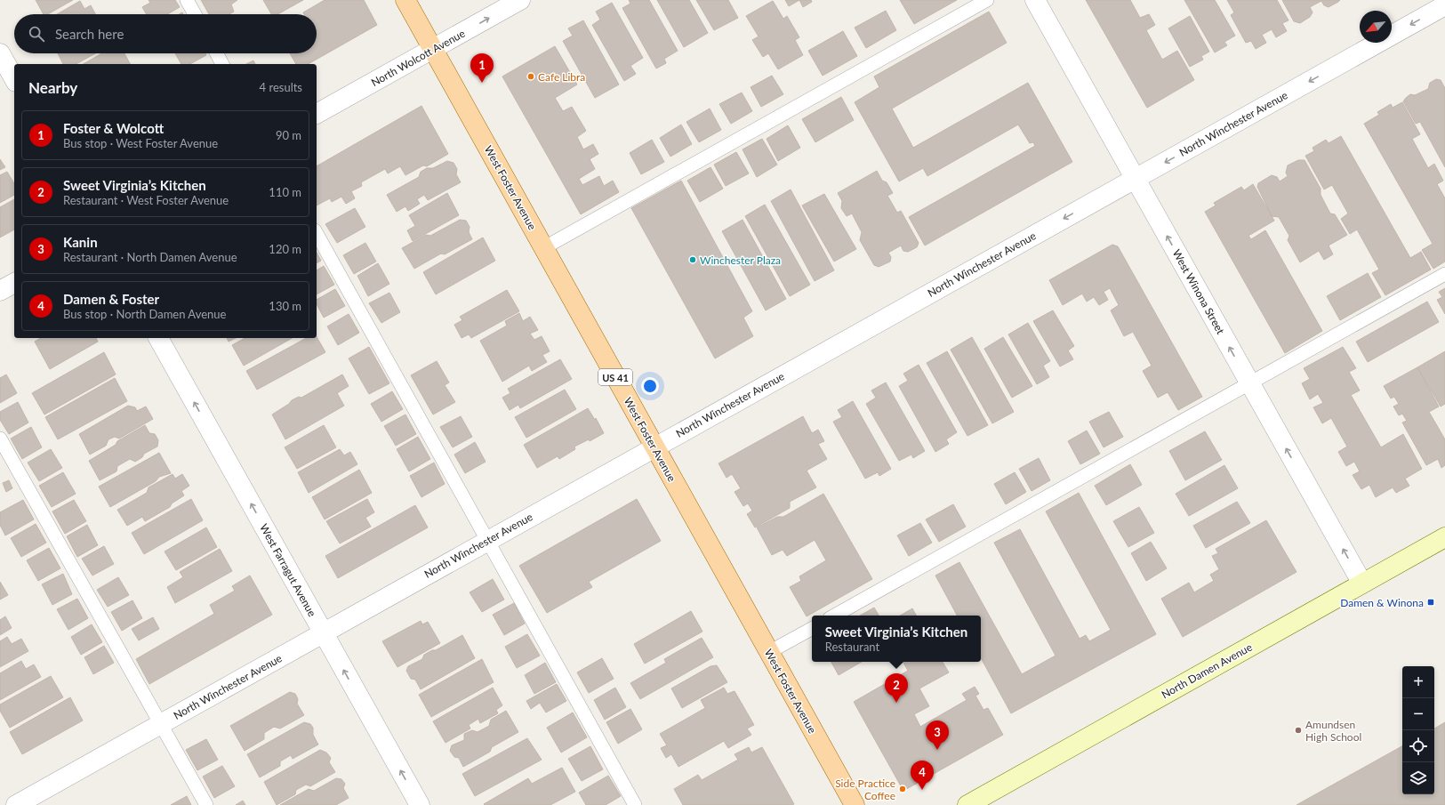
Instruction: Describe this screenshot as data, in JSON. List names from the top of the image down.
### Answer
{
  "streets": {
    "main road": ["West Foster Avenue", "US 41", "North Damen Avenue"],
    "street": [
      "North Wolcott Avenue",
      "North Winchester Avenue",
      "West Winona Street",
      "West Farragut Avenue"
    ]
  },
  "crossings": [
    ["North Wolcott Avenue", "West Foster Avenue"],
    ["North Winchester Avenue", "West Foster Avenue"],
    ["North Winchester Avenue", "West Winona Street"],
    ["North Winchester Avenue", "West Farragut Avenue"],
    ["West Winona Street", "North Damen Avenue"]
  ],
  "one_way": [
    "North Wolcott Avenue",
    "North Winchester Avenue",
    "West Winona Street",
    "West Farragut Avenue"
  ],
  "places": {
    "other": [
      "Cafe Libra",
      "Winchester Plaza",
      "Amundsen High School",
      "Side Practice Coffee"
    ],
    "transit": ["Damen & Winona"]
  },
  "north": "bottom left",
  "page": {
    "search": "Search here",
    "pins": [
      "1",
      "2",
      "3",
      "4"
    ],
    "heading": ["Nearby", "4 results"],
    "list": [
      {
        "mark": "1",
        "name": "Foster & Wolcott",
        "note": "Bus stop · West Foster Avenue",
        "value": "90 m"
      },
      {
        "mark": "2",
        "name": "Sweet Virginia’s Kitchen",
        "note": "Restaurant · West Foster Avenue",
        "value": "110 m"
      },
      {
        "mark": "3",
        "name": "Kanin",
        "note": "Restaurant · North Damen Avenue",
        "value": "120 m"
      },
      {
        "mark": "4",
        "name": "Damen & Foster",
        "note": "Bus stop · North Damen Avenue",
        "value": "130 m"
      }
    ],
    "popup": ["Sweet Virginia’s Kitchen", "Restaurant"],
    "map_buttons": ["+", "−"]
  }
}
